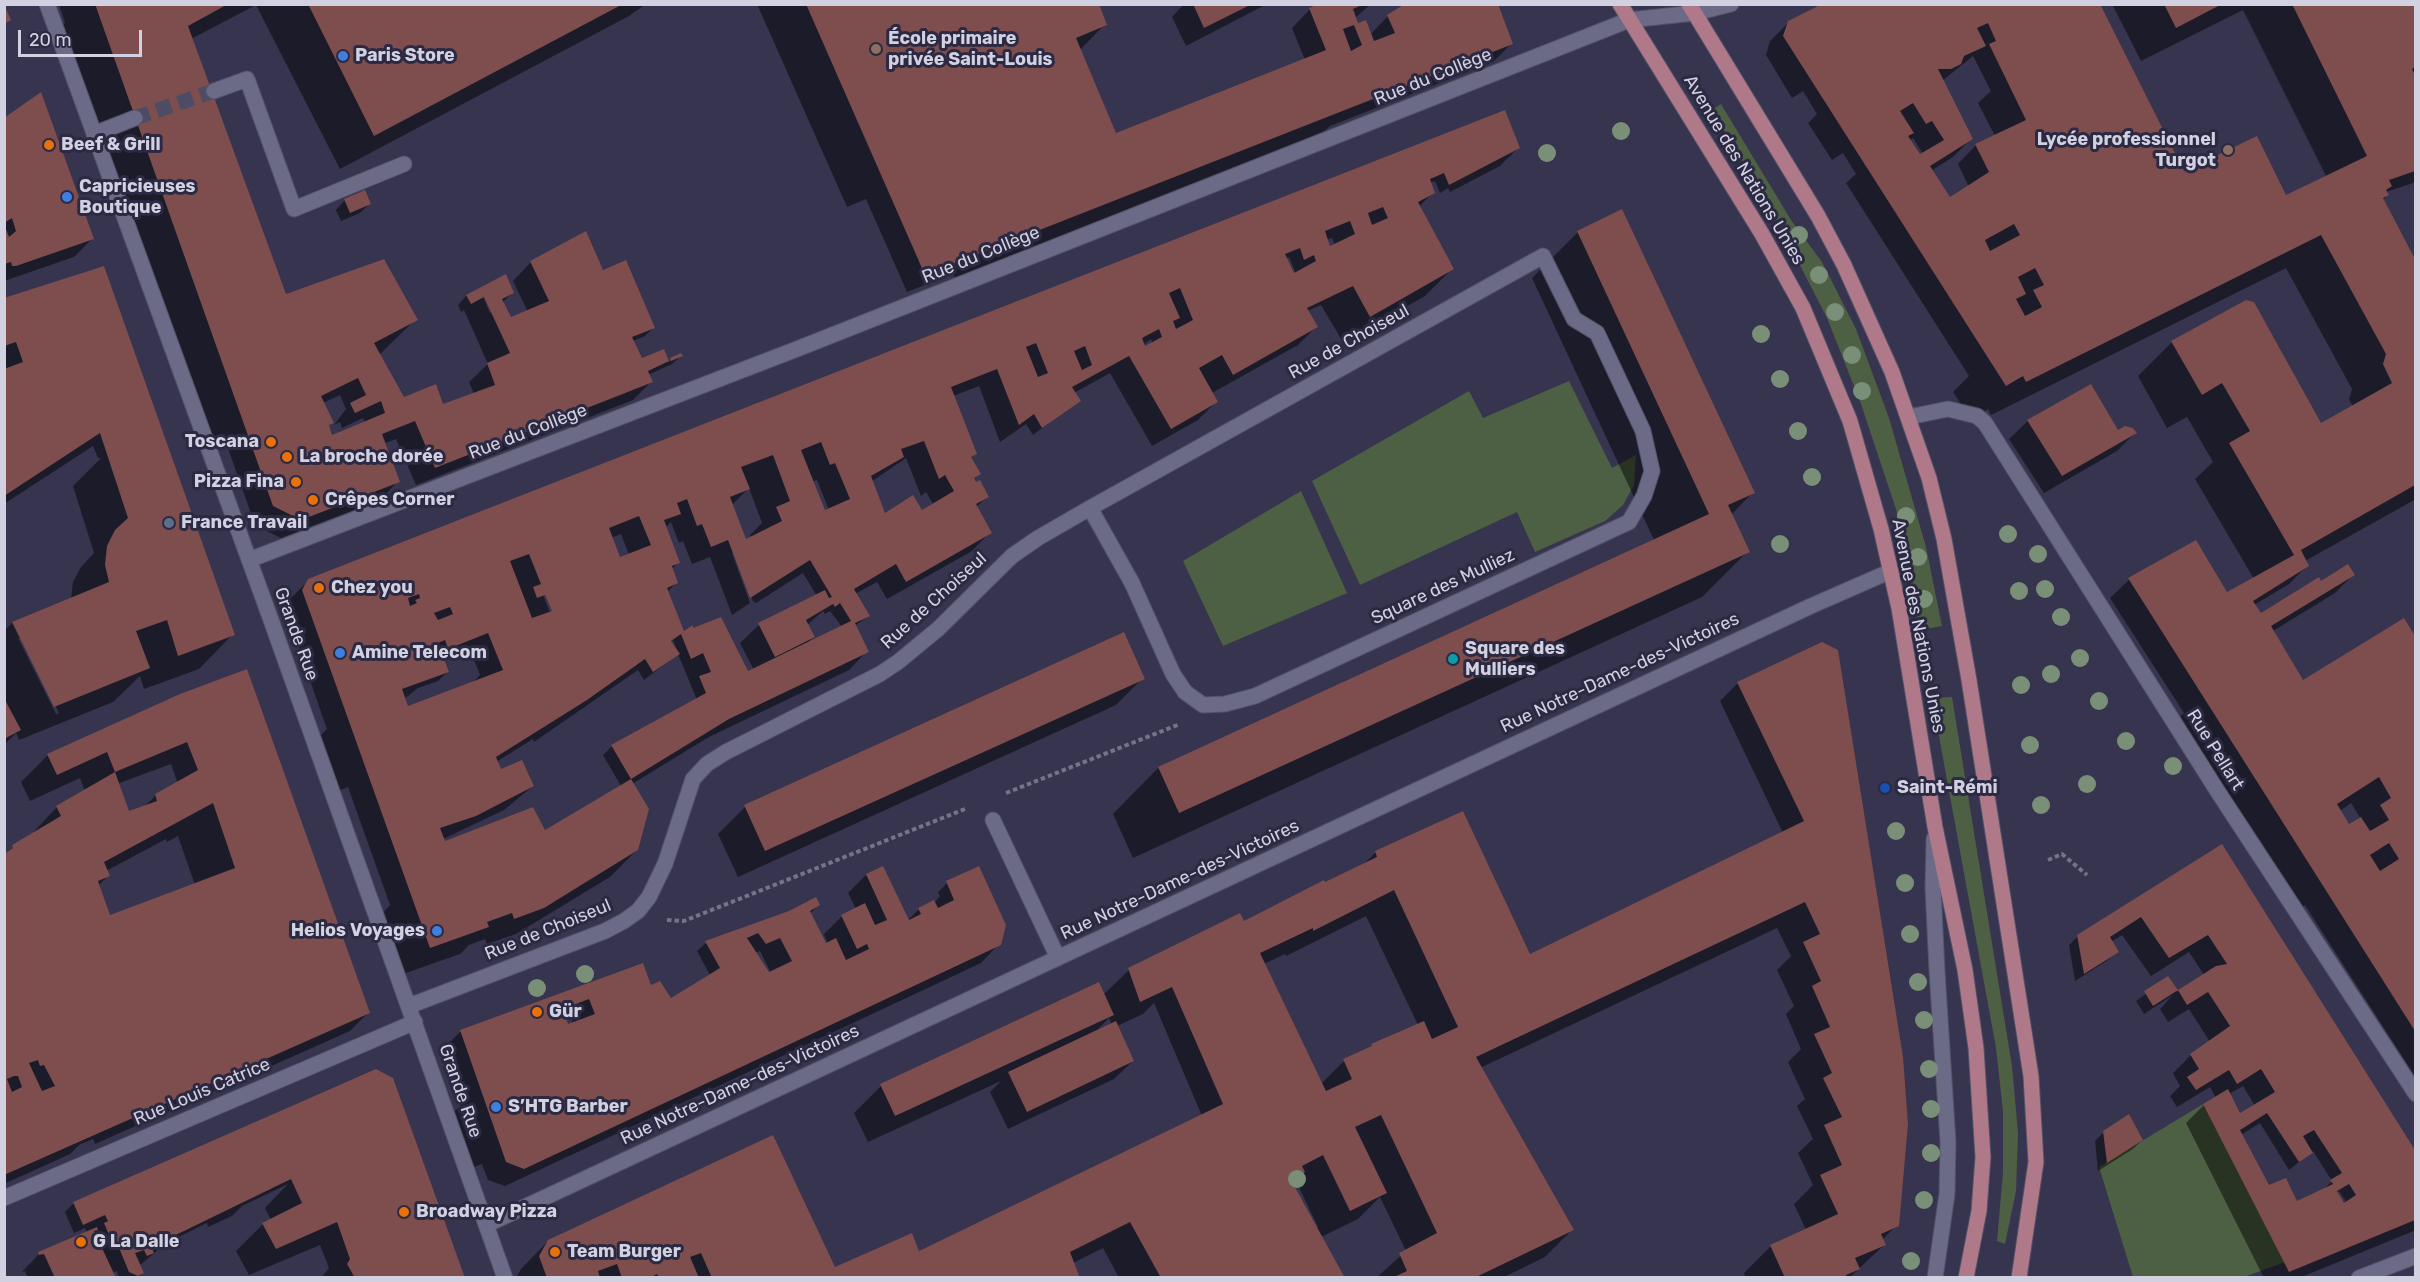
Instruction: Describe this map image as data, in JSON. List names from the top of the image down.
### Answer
{
  "streets": {
    "main road": ["Avenue des Nations Unies"],
    "street": [
      "Rue du Collège",
      "Rue de Choiseul",
      "Square des Mulliez",
      "Grande Rue",
      "Rue Notre-Dame-des-Victoires",
      "Rue Pellart",
      "Rue Louis Catrice"
    ]
  },
  "crossings": [
    ["Rue du Collège", "Avenue des Nations Unies"],
    ["Rue du Collège", "Grande Rue"],
    ["Avenue des Nations Unies", "Rue Notre-Dame-des-Victoires"],
    ["Rue de Choiseul", "Square des Mulliez"],
    ["Rue de Choiseul", "Grande Rue"],
    ["Grande Rue", "Rue Notre-Dame-des-Victoires"],
    ["Grande Rue", "Rue Louis Catrice"]
  ],
  "places": [
    "École primaire privée Saint-Louis",
    "Paris Store",
    "Beef & Grill",
    "Lycée professionnel Turgot",
    "Capricieuses Boutique",
    "Toscana",
    "La broche dorée",
    "Pizza Fina",
    "Crêpes Corner",
    "France Travail",
    "Chez you",
    "Amine Telecom",
    "Square des Mulliers",
    "Saint-Rémi",
    "Helios Voyages",
    "Gür",
    "S’HTG Barber",
    "Broadway Pizza",
    "G La Dalle",
    "Team Burger"
  ],
  "scale_bar": "20 m"
}
